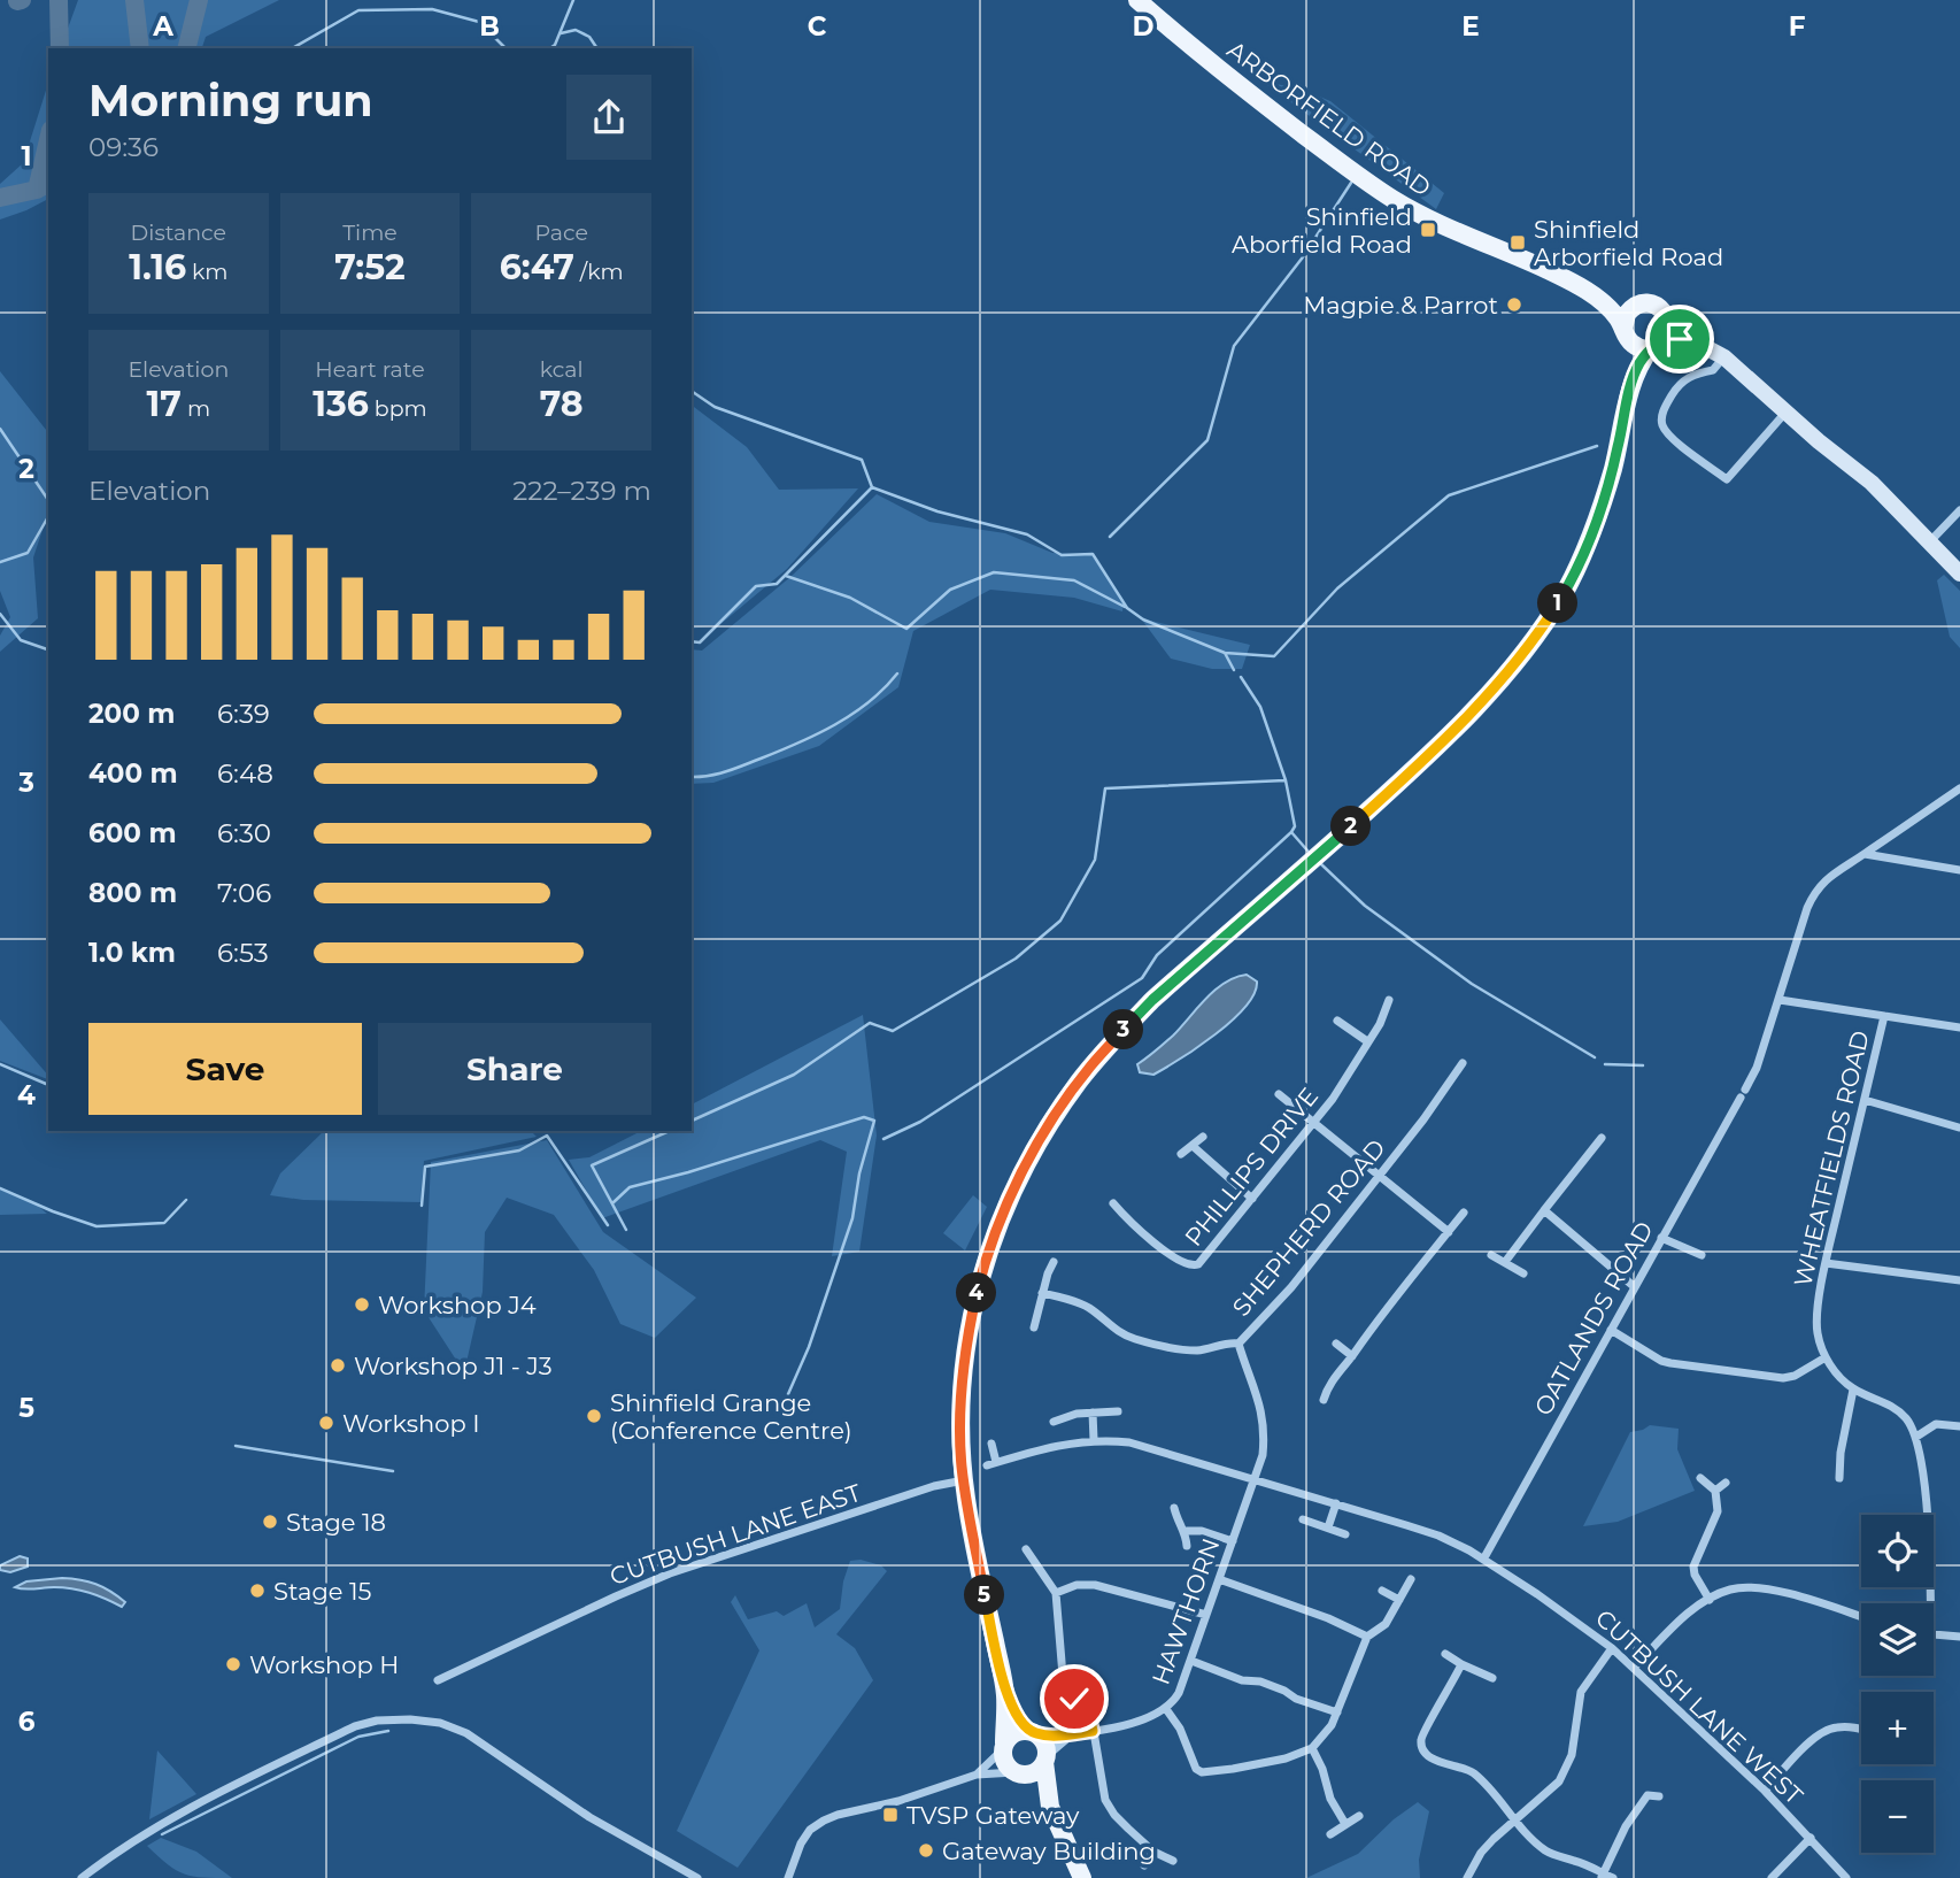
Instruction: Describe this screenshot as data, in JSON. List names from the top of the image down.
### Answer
{
  "streets": {
    "main road": ["ARBORFIELD ROAD"],
    "street": [
      "WHEATFIELDS ROAD",
      "PHILLIPS DRIVE",
      "SHEPHERD ROAD",
      "OATLANDS ROAD",
      "CUTBUSH LANE EAST",
      "HAWTHORN",
      "CUTBUSH LANE WEST"
    ]
  },
  "crossings": [
    ["SHEPHERD ROAD", "HAWTHORN"],
    ["SHEPHERD ROAD", "CUTBUSH LANE WEST"],
    ["OATLANDS ROAD", "CUTBUSH LANE WEST"],
    ["HAWTHORN", "CUTBUSH LANE WEST"]
  ],
  "places": {
    "transit": ["Shinfield Aborfield Road", "Shinfield Arborfield Road", "TVSP Gateway"],
    "other": [
      "Magpie & Parrot",
      "Workshop J4",
      "Workshop J1 - J3",
      "Shinfield Grange (Conference Centre)",
      "Workshop I",
      "Stage 18",
      "Stage 15",
      "Workshop H",
      "Gateway Building"
    ]
  },
  "page": {
    "heading": ["Morning run", "09:36"],
    "stats": [
      ["Distance", "1.16 km"],
      ["Time", "7:52"],
      ["Pace", "6:47 /km"],
      ["Elevation", "17 m"],
      ["Heart rate", "136 bpm"],
      ["kcal", "78"]
    ],
    "chart": ["Elevation", "222–239 m"],
    "pins": [
      "1",
      "2",
      "3",
      "4",
      "5"
    ],
    "list": [
      {
        "name": "200 m",
        "note": "6:39"
      },
      {
        "name": "400 m",
        "note": "6:48"
      },
      {
        "name": "600 m",
        "note": "6:30"
      },
      {
        "name": "800 m",
        "note": "7:06"
      },
      {
        "name": "1.0 km",
        "note": "6:53"
      }
    ],
    "buttons": ["Save", "Share"],
    "map_buttons": ["+", "−"]
  },
  "grid": {
    "columns": [
      "A",
      "B",
      "C",
      "D",
      "E",
      "F"
    ],
    "rows": [
      "1",
      "2",
      "3",
      "4",
      "5",
      "6"
    ]
  }
}
